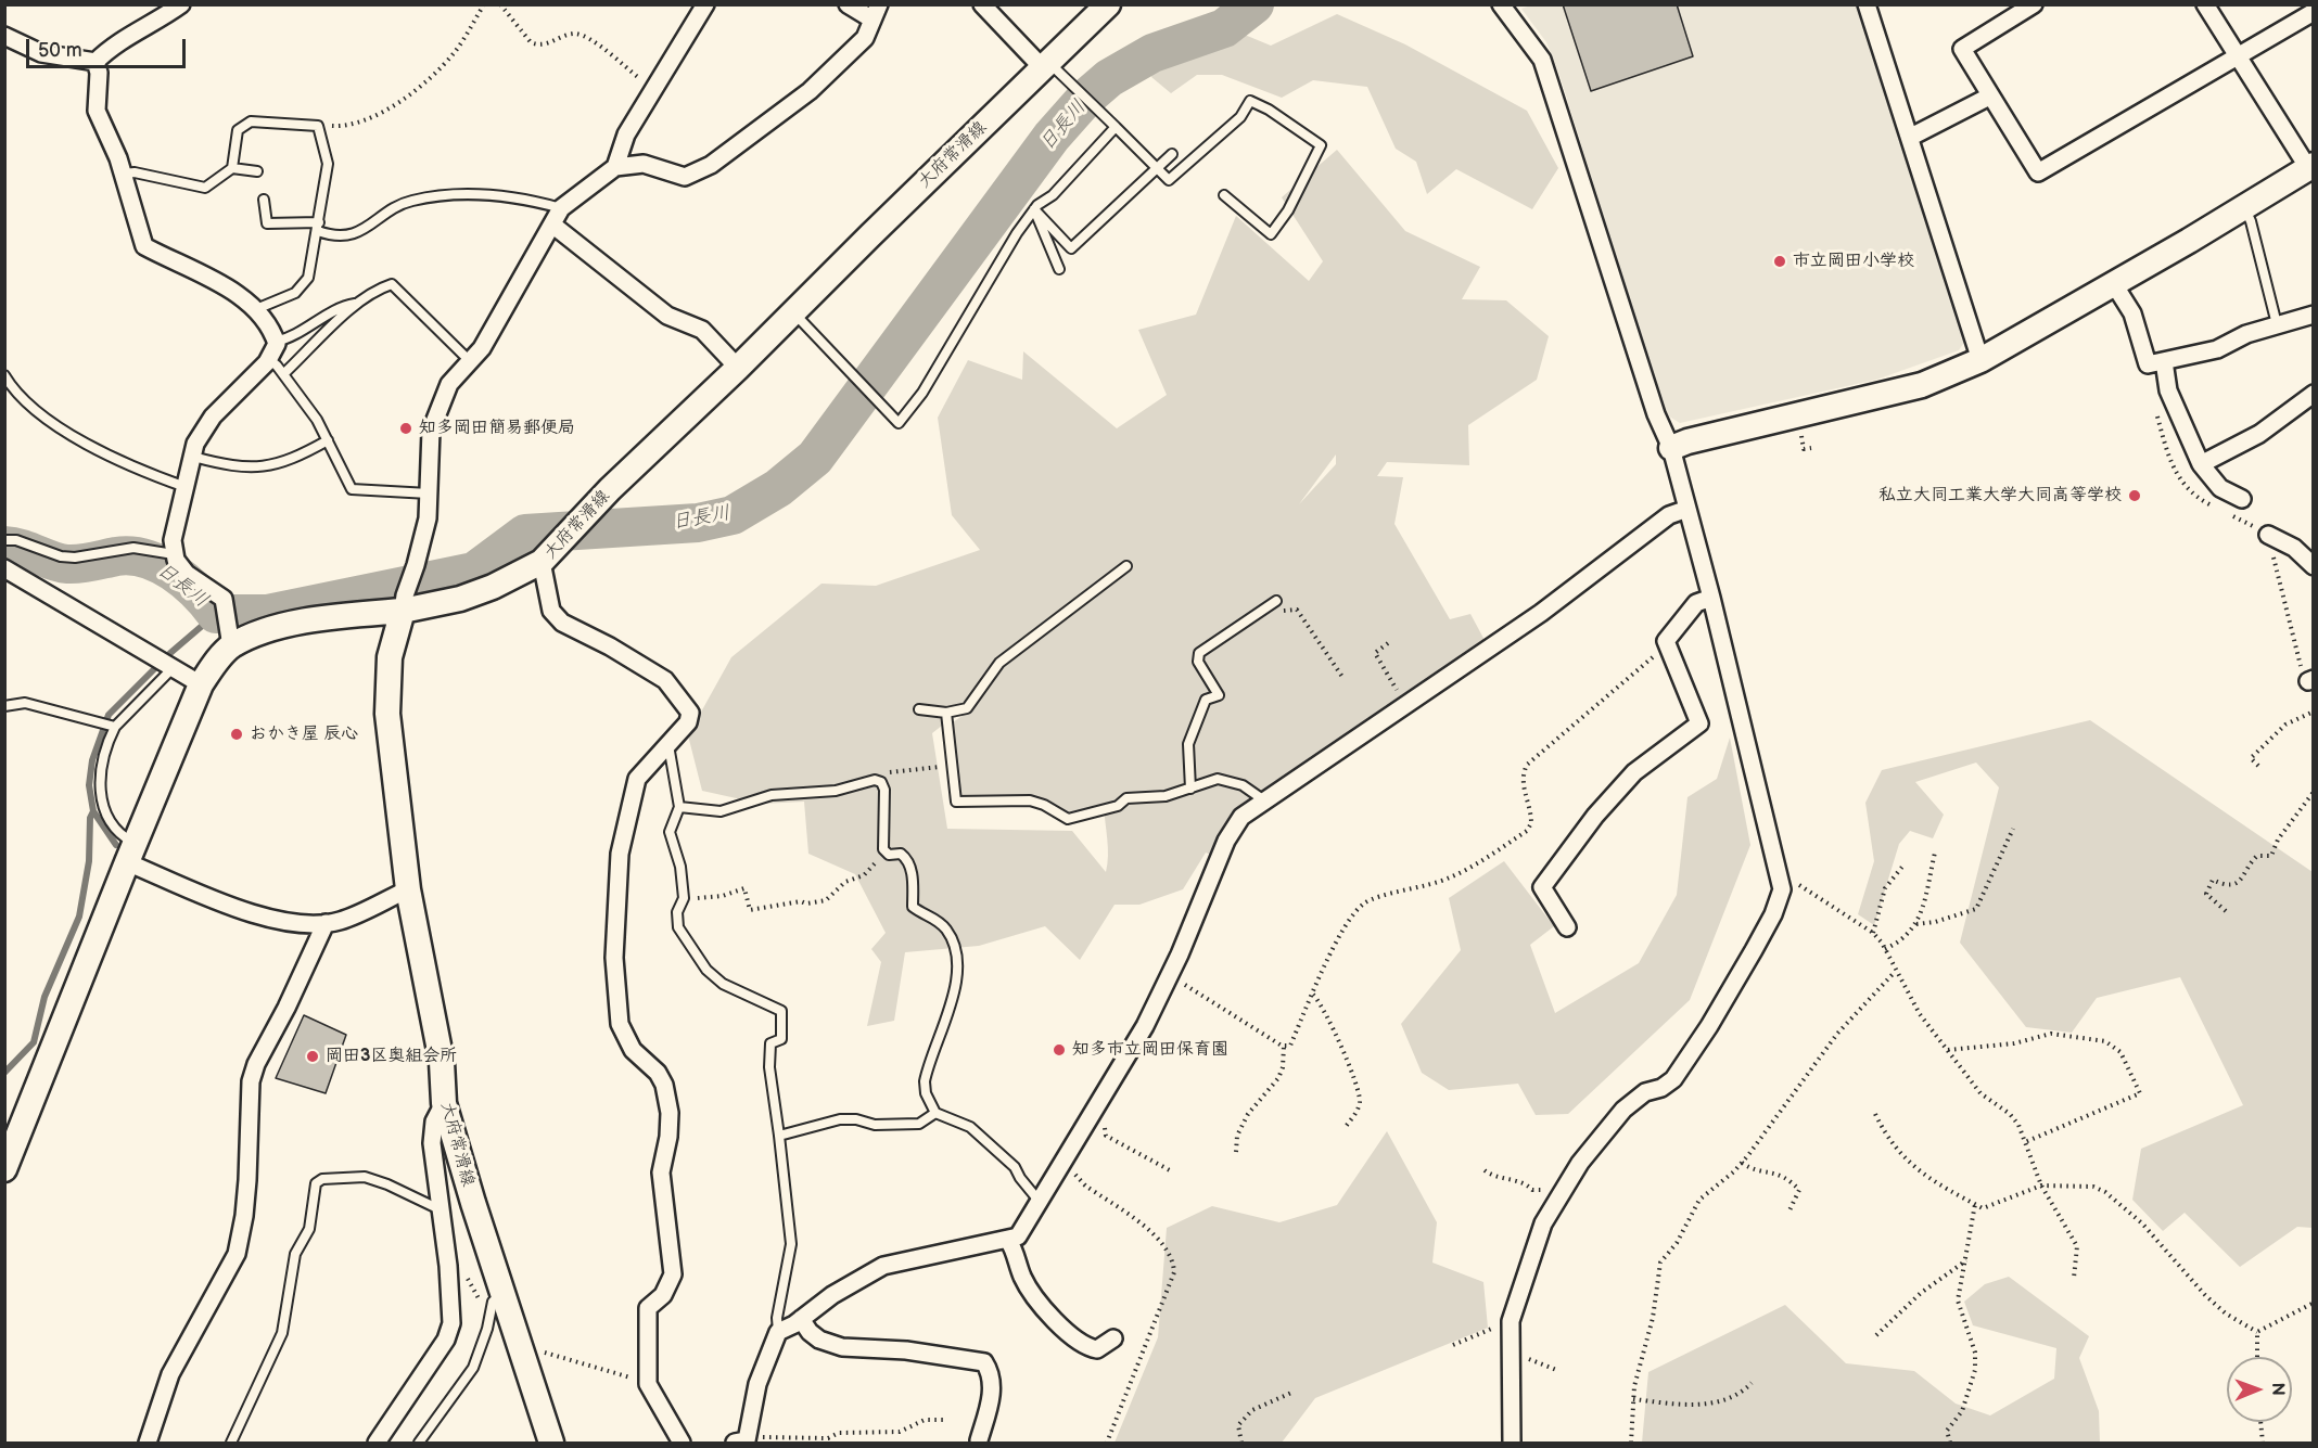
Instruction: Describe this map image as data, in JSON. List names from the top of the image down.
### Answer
{
  "streets": {
    "main road": ["大府常滑線"]
  },
  "water": ["日長川"],
  "places": [
    "市立岡田小学校",
    "知多岡田簡易郵便局",
    "私立大同工業大学大同高等学校",
    "おかき屋 辰心",
    "知多市立岡田保育園",
    "岡田3区奥組会所"
  ],
  "scale_bar": "50 m",
  "north": "right"
}
